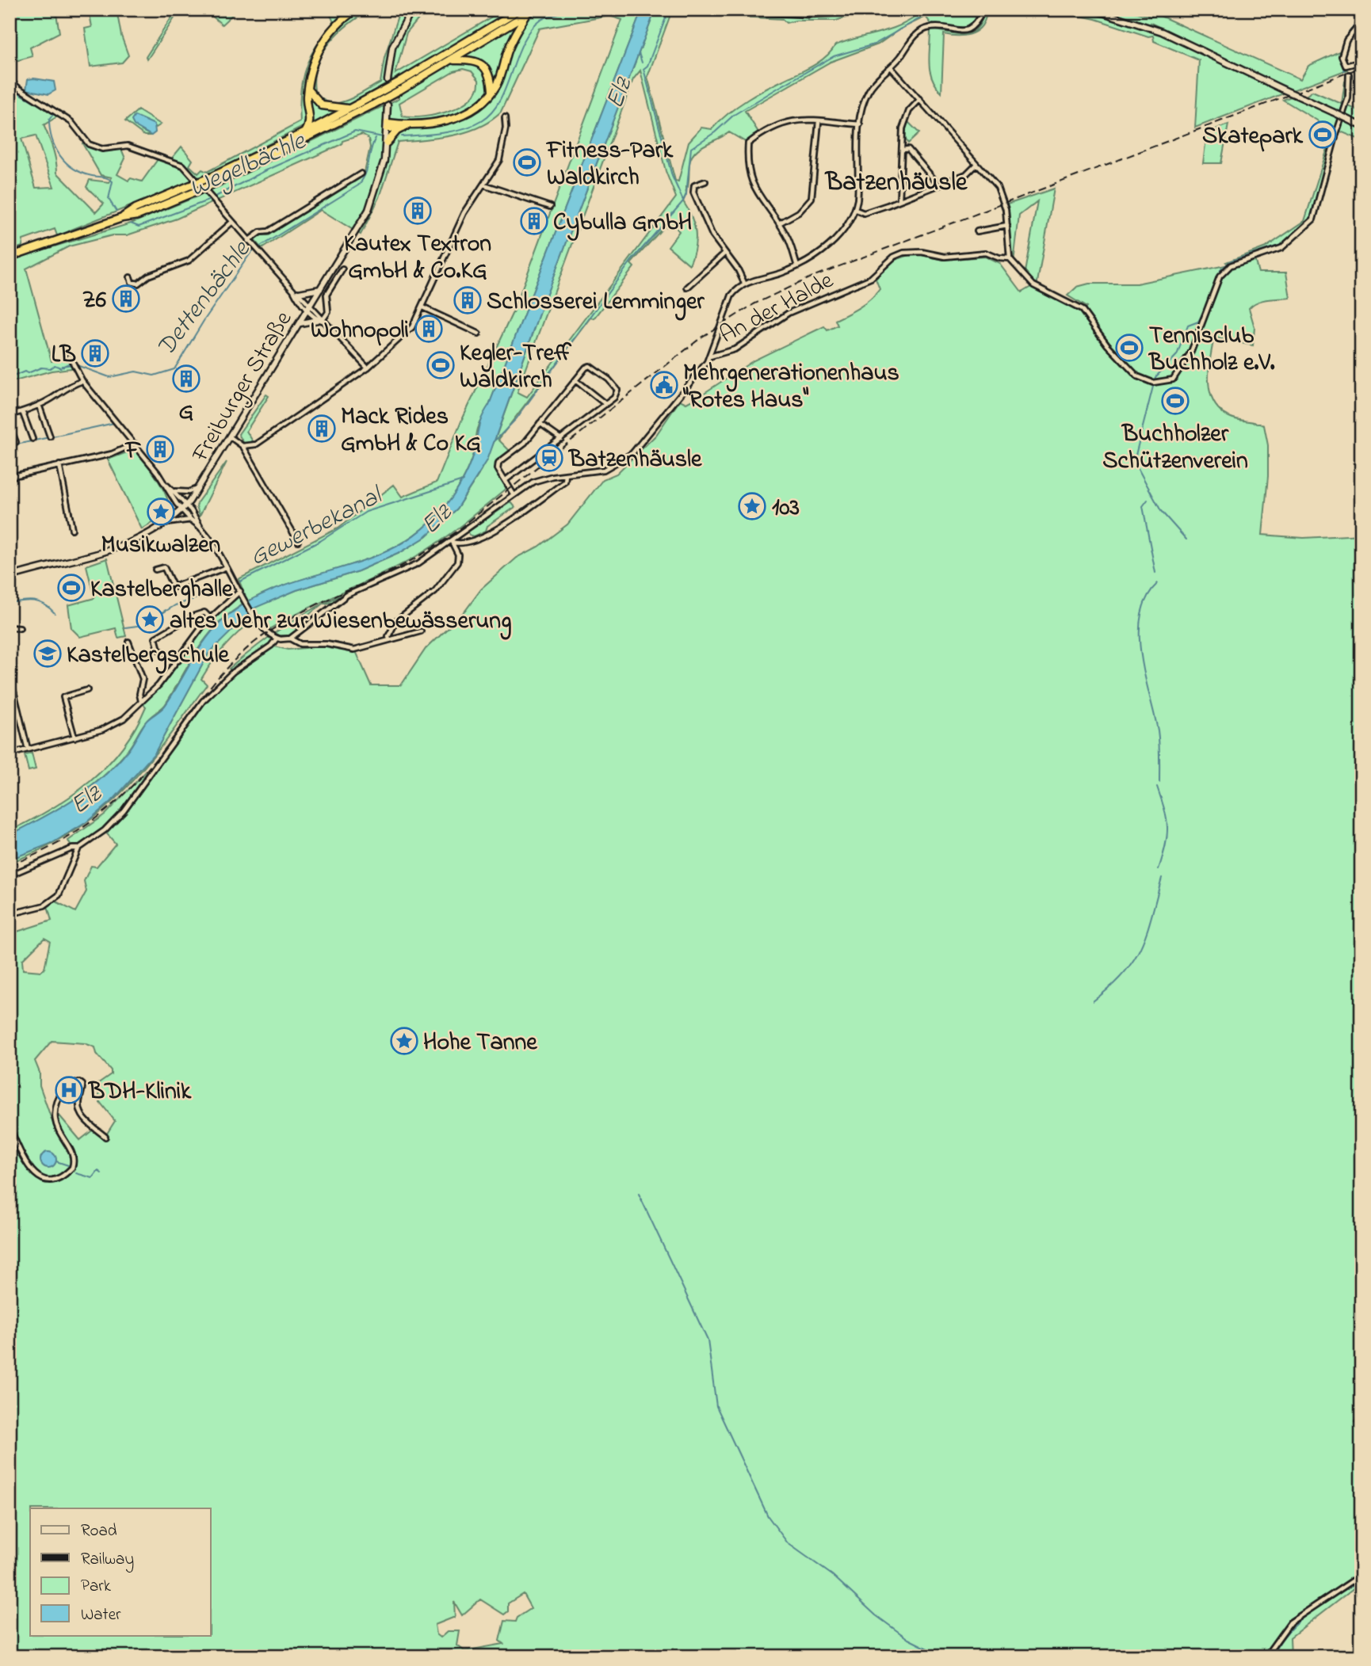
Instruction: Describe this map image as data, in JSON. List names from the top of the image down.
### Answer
{
  "streets": {
    "street": ["An der Halde", "Freiburger Straße"]
  },
  "districts": ["Batzenhäusle"],
  "water": [
    "Elz",
    "Wegelbächle",
    "Dettenbächle",
    "Gewerbekanal"
  ],
  "places": {
    "sports": [
      "Skatepark",
      "Fitness-Park Waldkirch",
      "Tennisclub Buchholz e.V.",
      "Kegler-Treff Waldkirch",
      "Buchholzer Schützenverein",
      "Kastelberghalle"
    ],
    "building": [
      "Kautex Textron GmbH & Co.KG",
      "Cybulla GmbH",
      "Z6",
      "Schlosserei Lemminger",
      "Wohnopoli",
      "LB",
      "G",
      "Mack Rides GmbH & Co KG",
      "F"
    ],
    "public building": ["Mehrgenerationenhaus \"Rotes Haus\""],
    "station": ["Batzenhäusle"],
    "place": [
      "103",
      "Musikwalzen",
      "altes Wehr zur Wiesenbewässerung",
      "Hohe Tanne"
    ],
    "school or university": ["Kastelbergschule"],
    "hospital": ["BDH-Klinik"]
  },
  "legend": [
    "Road",
    "Railway",
    "Park",
    "Water"
  ]
}
